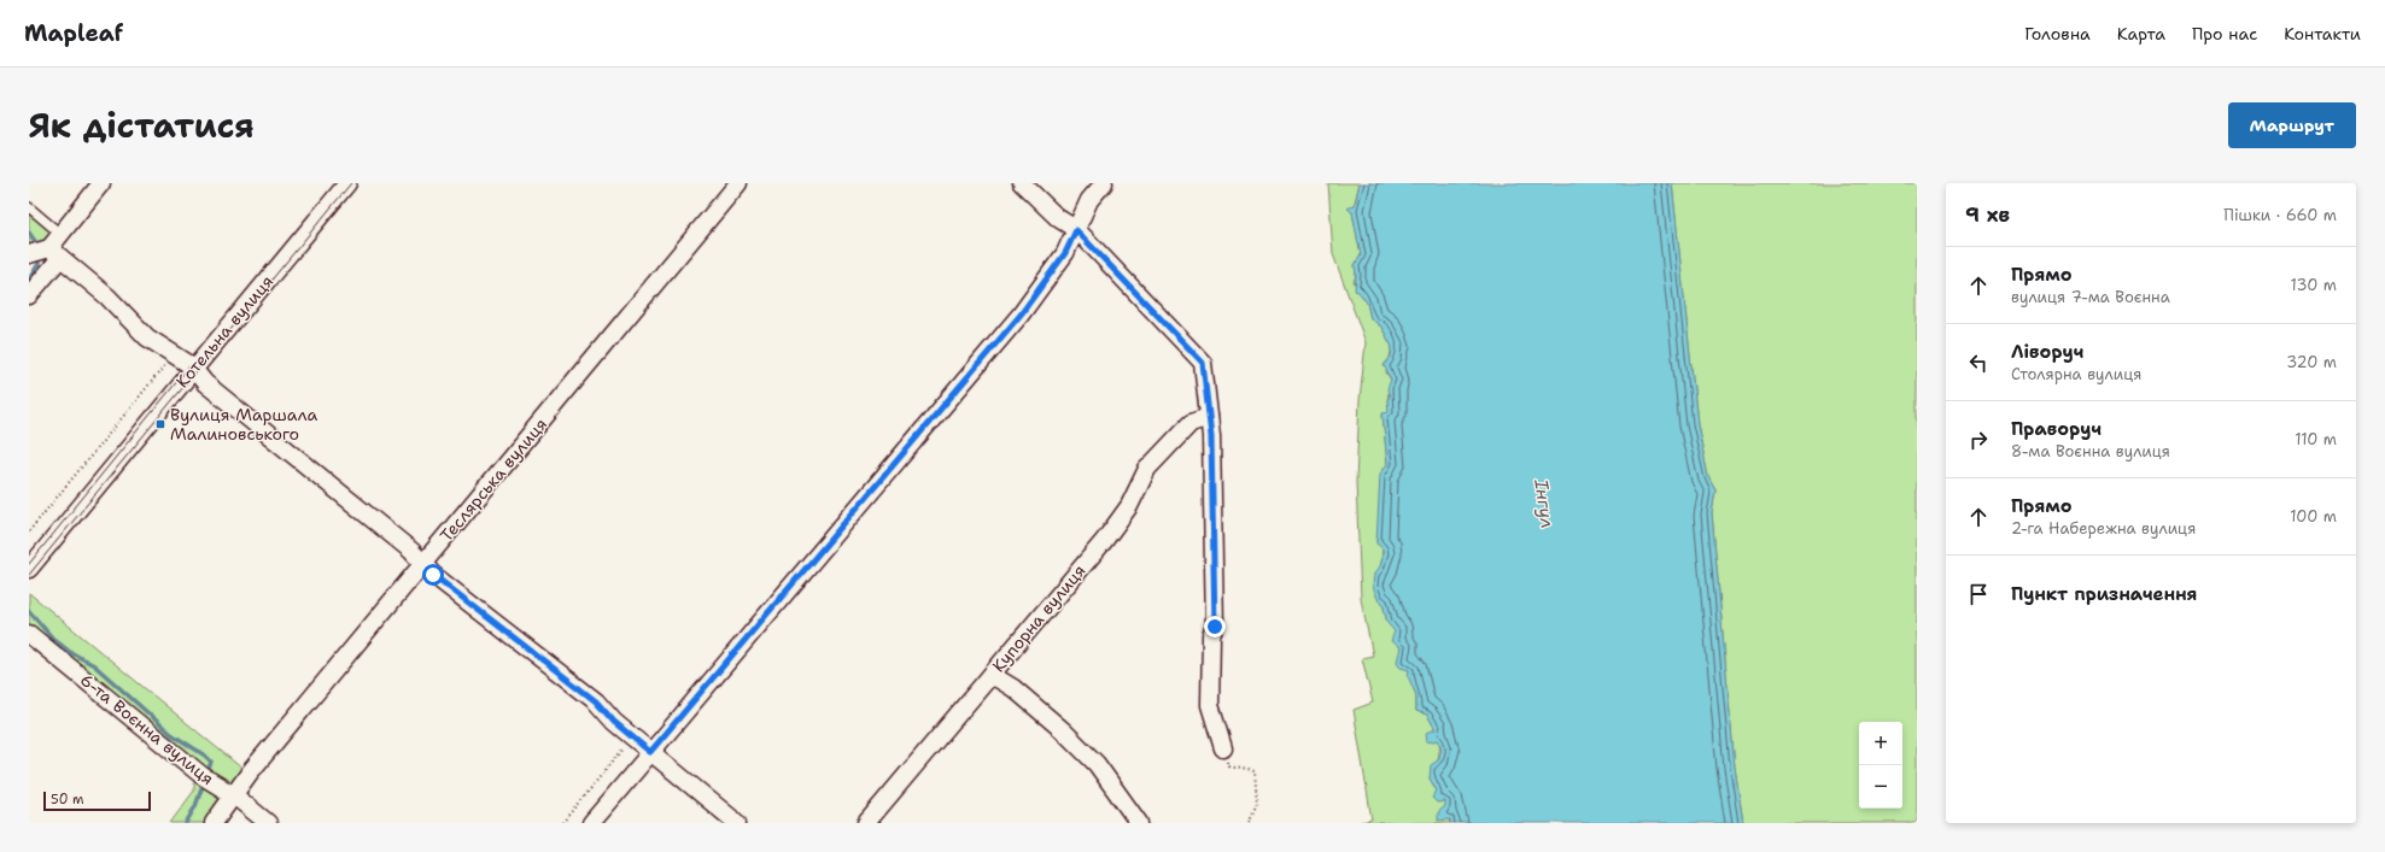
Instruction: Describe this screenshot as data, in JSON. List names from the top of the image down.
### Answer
{
  "streets": {
    "street": [
      "Котельна вулиця",
      "Теслярська вулиця",
      "Купорна вулиця",
      "6-та Воєнна вулиця"
    ]
  },
  "crossings": [
    ["Теслярська вулиця", "6-та Воєнна вулиця"]
  ],
  "water": ["Інгул"],
  "places": {
    "transit": ["Вулиця Маршала Малиновського"]
  },
  "scale_bar": "50 m",
  "page": {
    "header": "Mapleaf",
    "nav": [
      "Головна",
      "Карта",
      "Про нас",
      "Контакти"
    ],
    "title": "Як дістатися",
    "buttons": "Маршрут",
    "heading": ["9 хв", "Пішки · 660 m"],
    "list": [
      ["Прямо", "вулиця 7-ма Воєнна", "130 m"],
      ["Ліворуч", "Столярна вулиця", "320 m"],
      ["Праворуч", "8-ма Воєнна вулиця", "110 m"],
      ["Прямо", "2-га Набережна вулиця", "100 m"],
      "Пункт призначення"
    ],
    "map_buttons": ["+", "−"],
    "scale": "50 m"
  }
}
